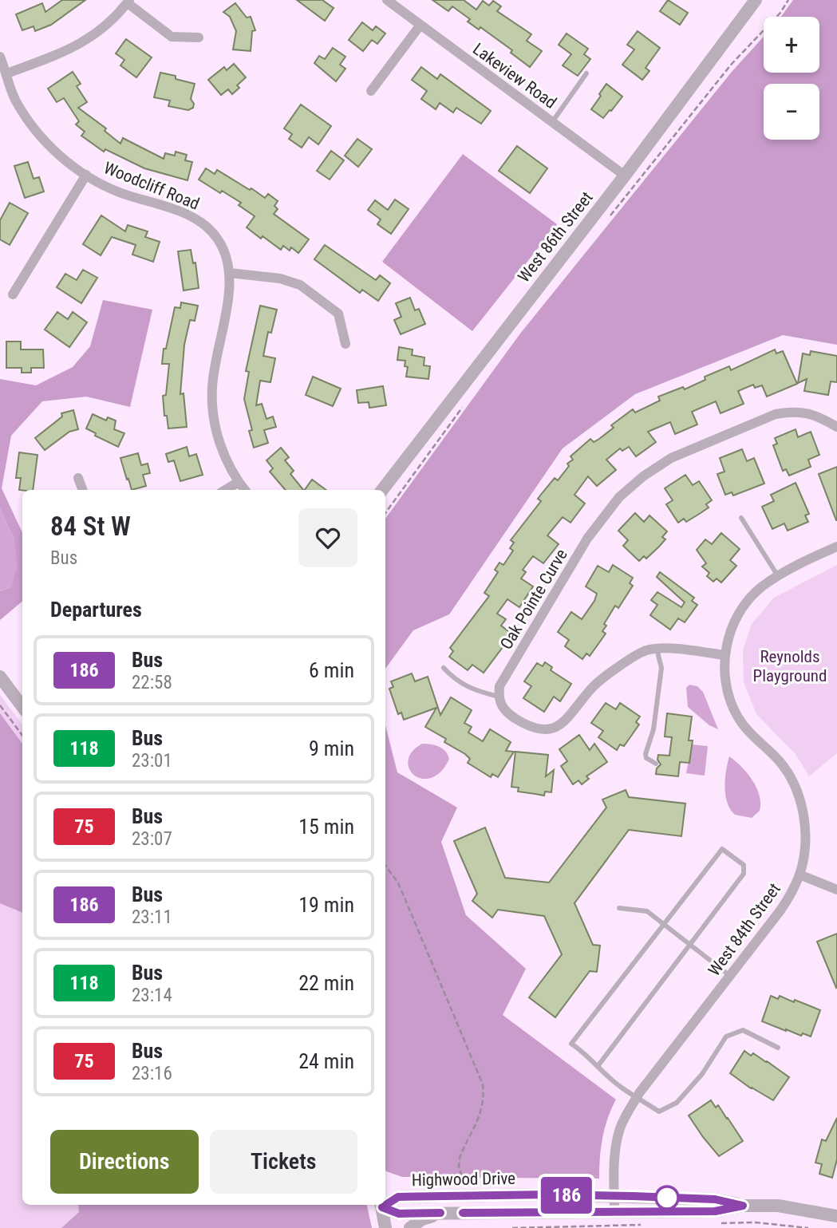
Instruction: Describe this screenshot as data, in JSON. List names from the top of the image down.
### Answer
{
  "streets": {
    "street": [
      "Lakeview Road",
      "Woodcliff Road",
      "West 86th Street",
      "Oak Pointe Curve",
      "West 84th Street",
      "Highwood Drive"
    ]
  },
  "crossings": [
    ["Lakeview Road", "West 86th Street"],
    ["West 84th Street", "Highwood Drive"]
  ],
  "parks": ["Reynolds Playground"],
  "lines": ["bus line 186"],
  "page": {
    "on_map": "186",
    "map_buttons": ["+", "−"],
    "heading": [
      ["84 St W", "Bus"],
      "Departures"
    ],
    "list": [
      {
        "mark": "186",
        "name": "Bus",
        "note": "22:58",
        "value": "6 min"
      },
      {
        "mark": "118",
        "name": "Bus",
        "note": "23:01",
        "value": "9 min"
      },
      {
        "mark": "75",
        "name": "Bus",
        "note": "23:07",
        "value": "15 min"
      },
      {
        "mark": "186",
        "name": "Bus",
        "note": "23:11",
        "value": "19 min"
      },
      {
        "mark": "118",
        "name": "Bus",
        "note": "23:14",
        "value": "22 min"
      },
      {
        "mark": "75",
        "name": "Bus",
        "note": "23:16",
        "value": "24 min"
      }
    ],
    "buttons": ["Directions", "Tickets"]
  }
}
